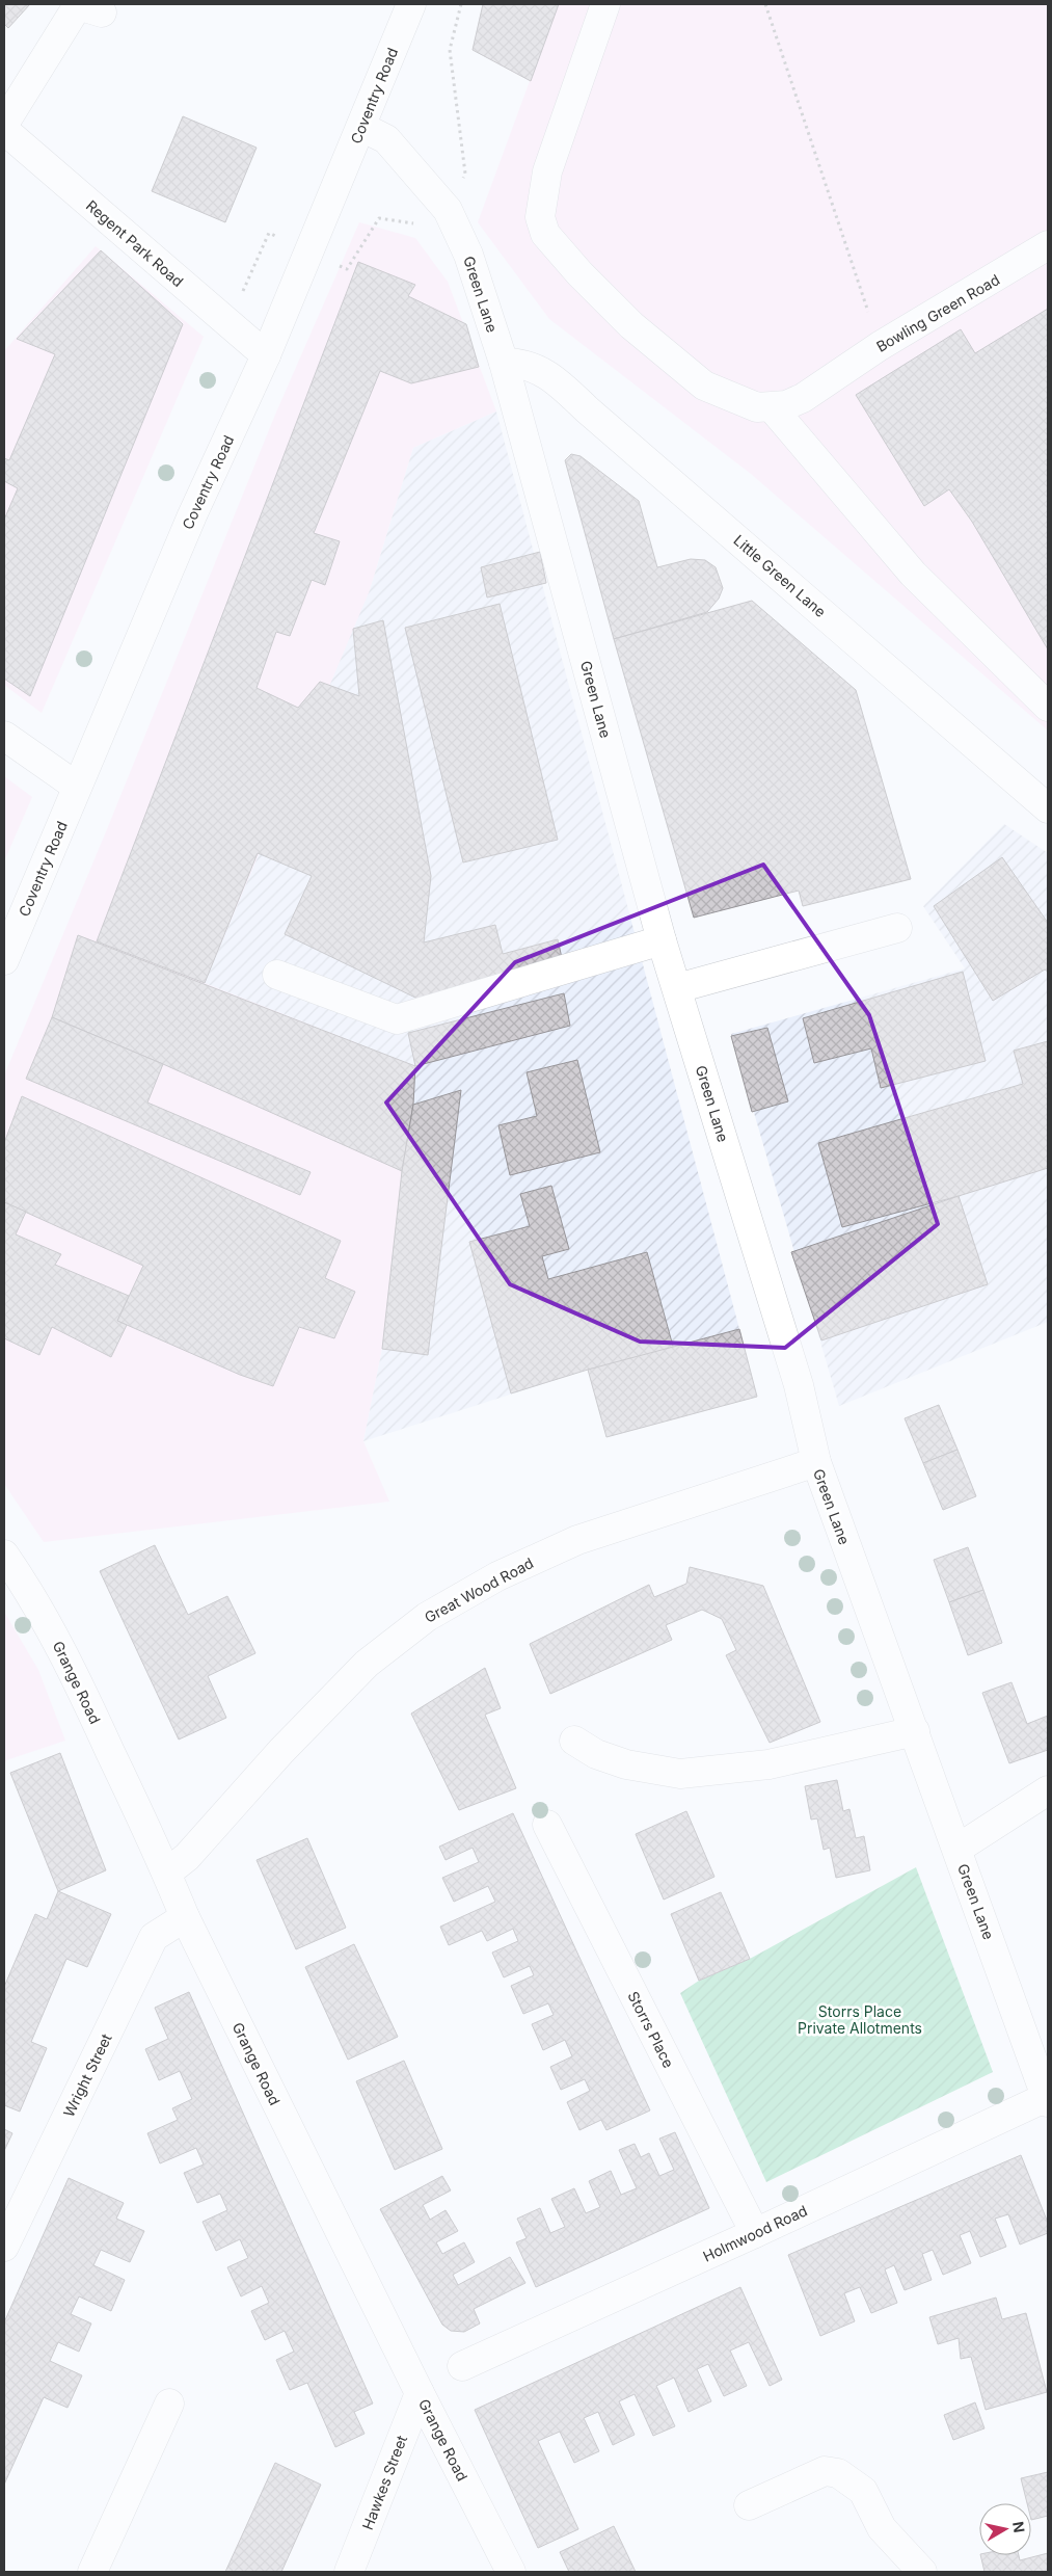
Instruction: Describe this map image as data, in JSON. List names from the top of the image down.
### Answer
{
  "streets": {
    "street": [
      "Coventry Road",
      "Regent Park Road",
      "Green Lane",
      "Bowling Green Road",
      "Little Green Lane",
      "Great Wood Road",
      "Grange Road",
      "Storrs Place",
      "Wright Street",
      "Holmwood Road",
      "Hawkes Street"
    ]
  },
  "crossings": [
    ["Coventry Road", "Regent Park Road"],
    ["Coventry Road", "Green Lane"],
    ["Green Lane", "Little Green Lane"],
    ["Green Lane", "Great Wood Road"],
    ["Green Lane", "Holmwood Road"],
    ["Great Wood Road", "Grange Road"],
    ["Grange Road", "Wright Street"],
    ["Grange Road", "Hawkes Street"],
    ["Storrs Place", "Holmwood Road"]
  ],
  "parks": ["Storrs Place Private Allotments"],
  "north": "right"
}
